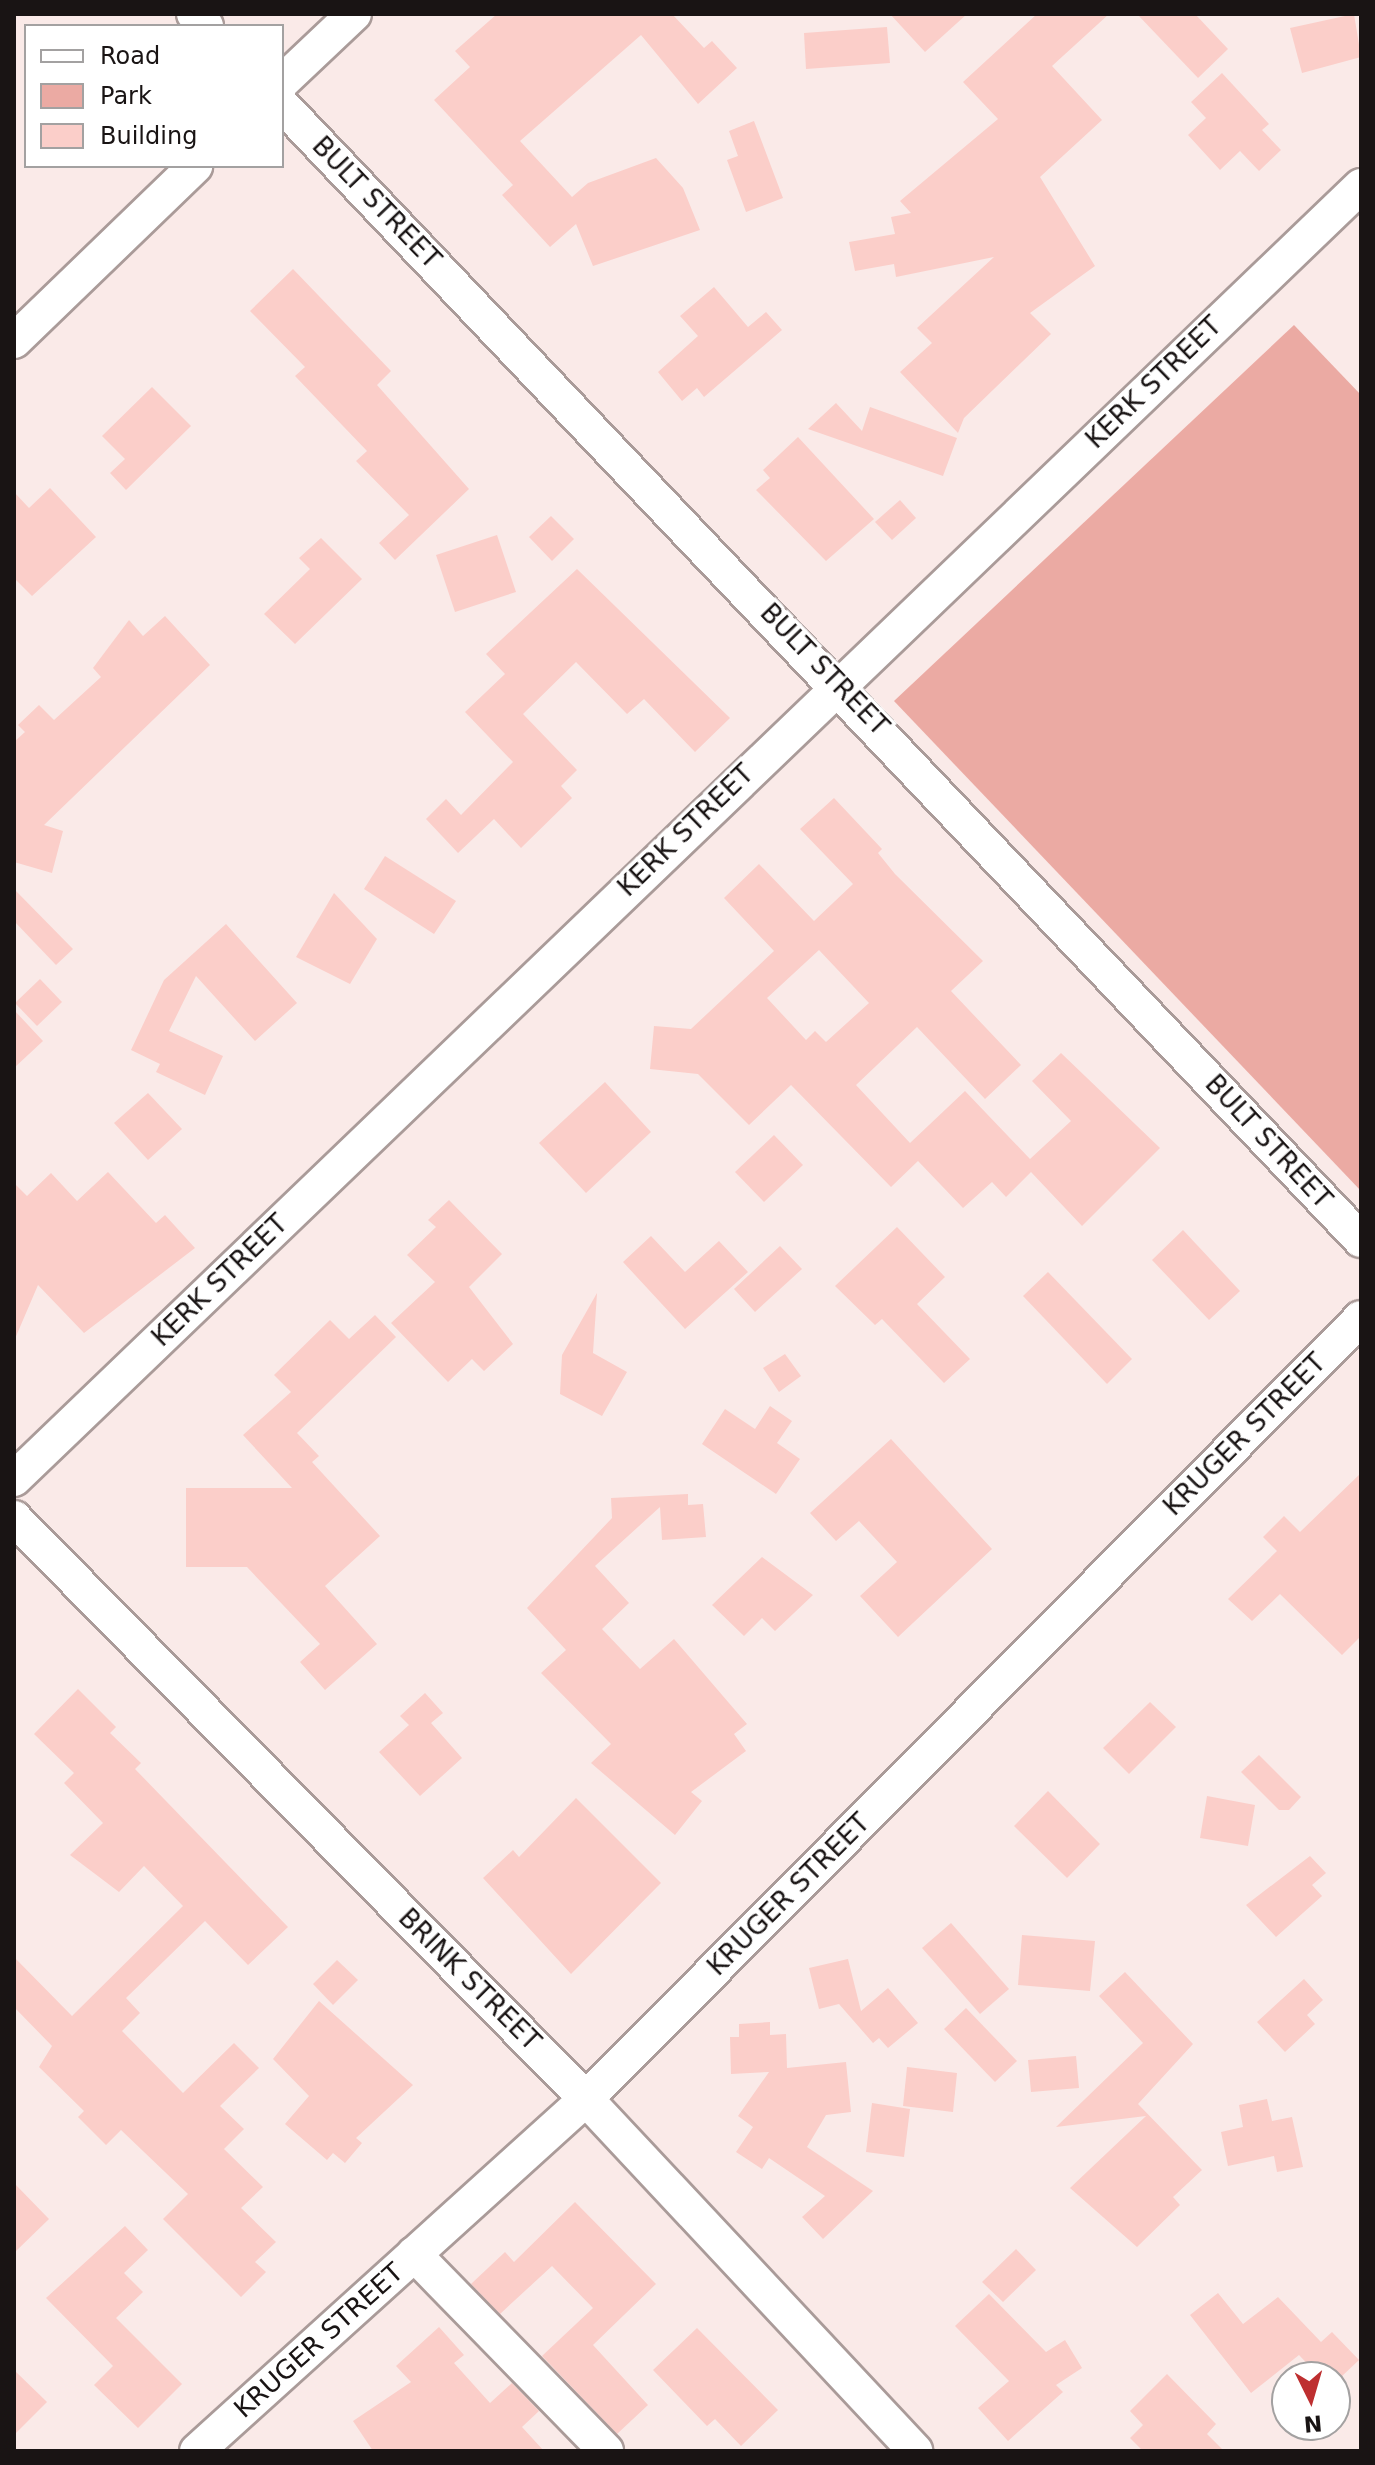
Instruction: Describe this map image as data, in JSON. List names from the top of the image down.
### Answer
{
  "streets": {
    "street": [
      "BULT STREET",
      "KERK STREET",
      "KRUGER STREET",
      "BRINK STREET"
    ]
  },
  "crossings": [
    ["BULT STREET", "KERK STREET"],
    ["KRUGER STREET", "BRINK STREET"]
  ],
  "legend": ["Road", "Park", "Building"],
  "north": "bottom"
}
